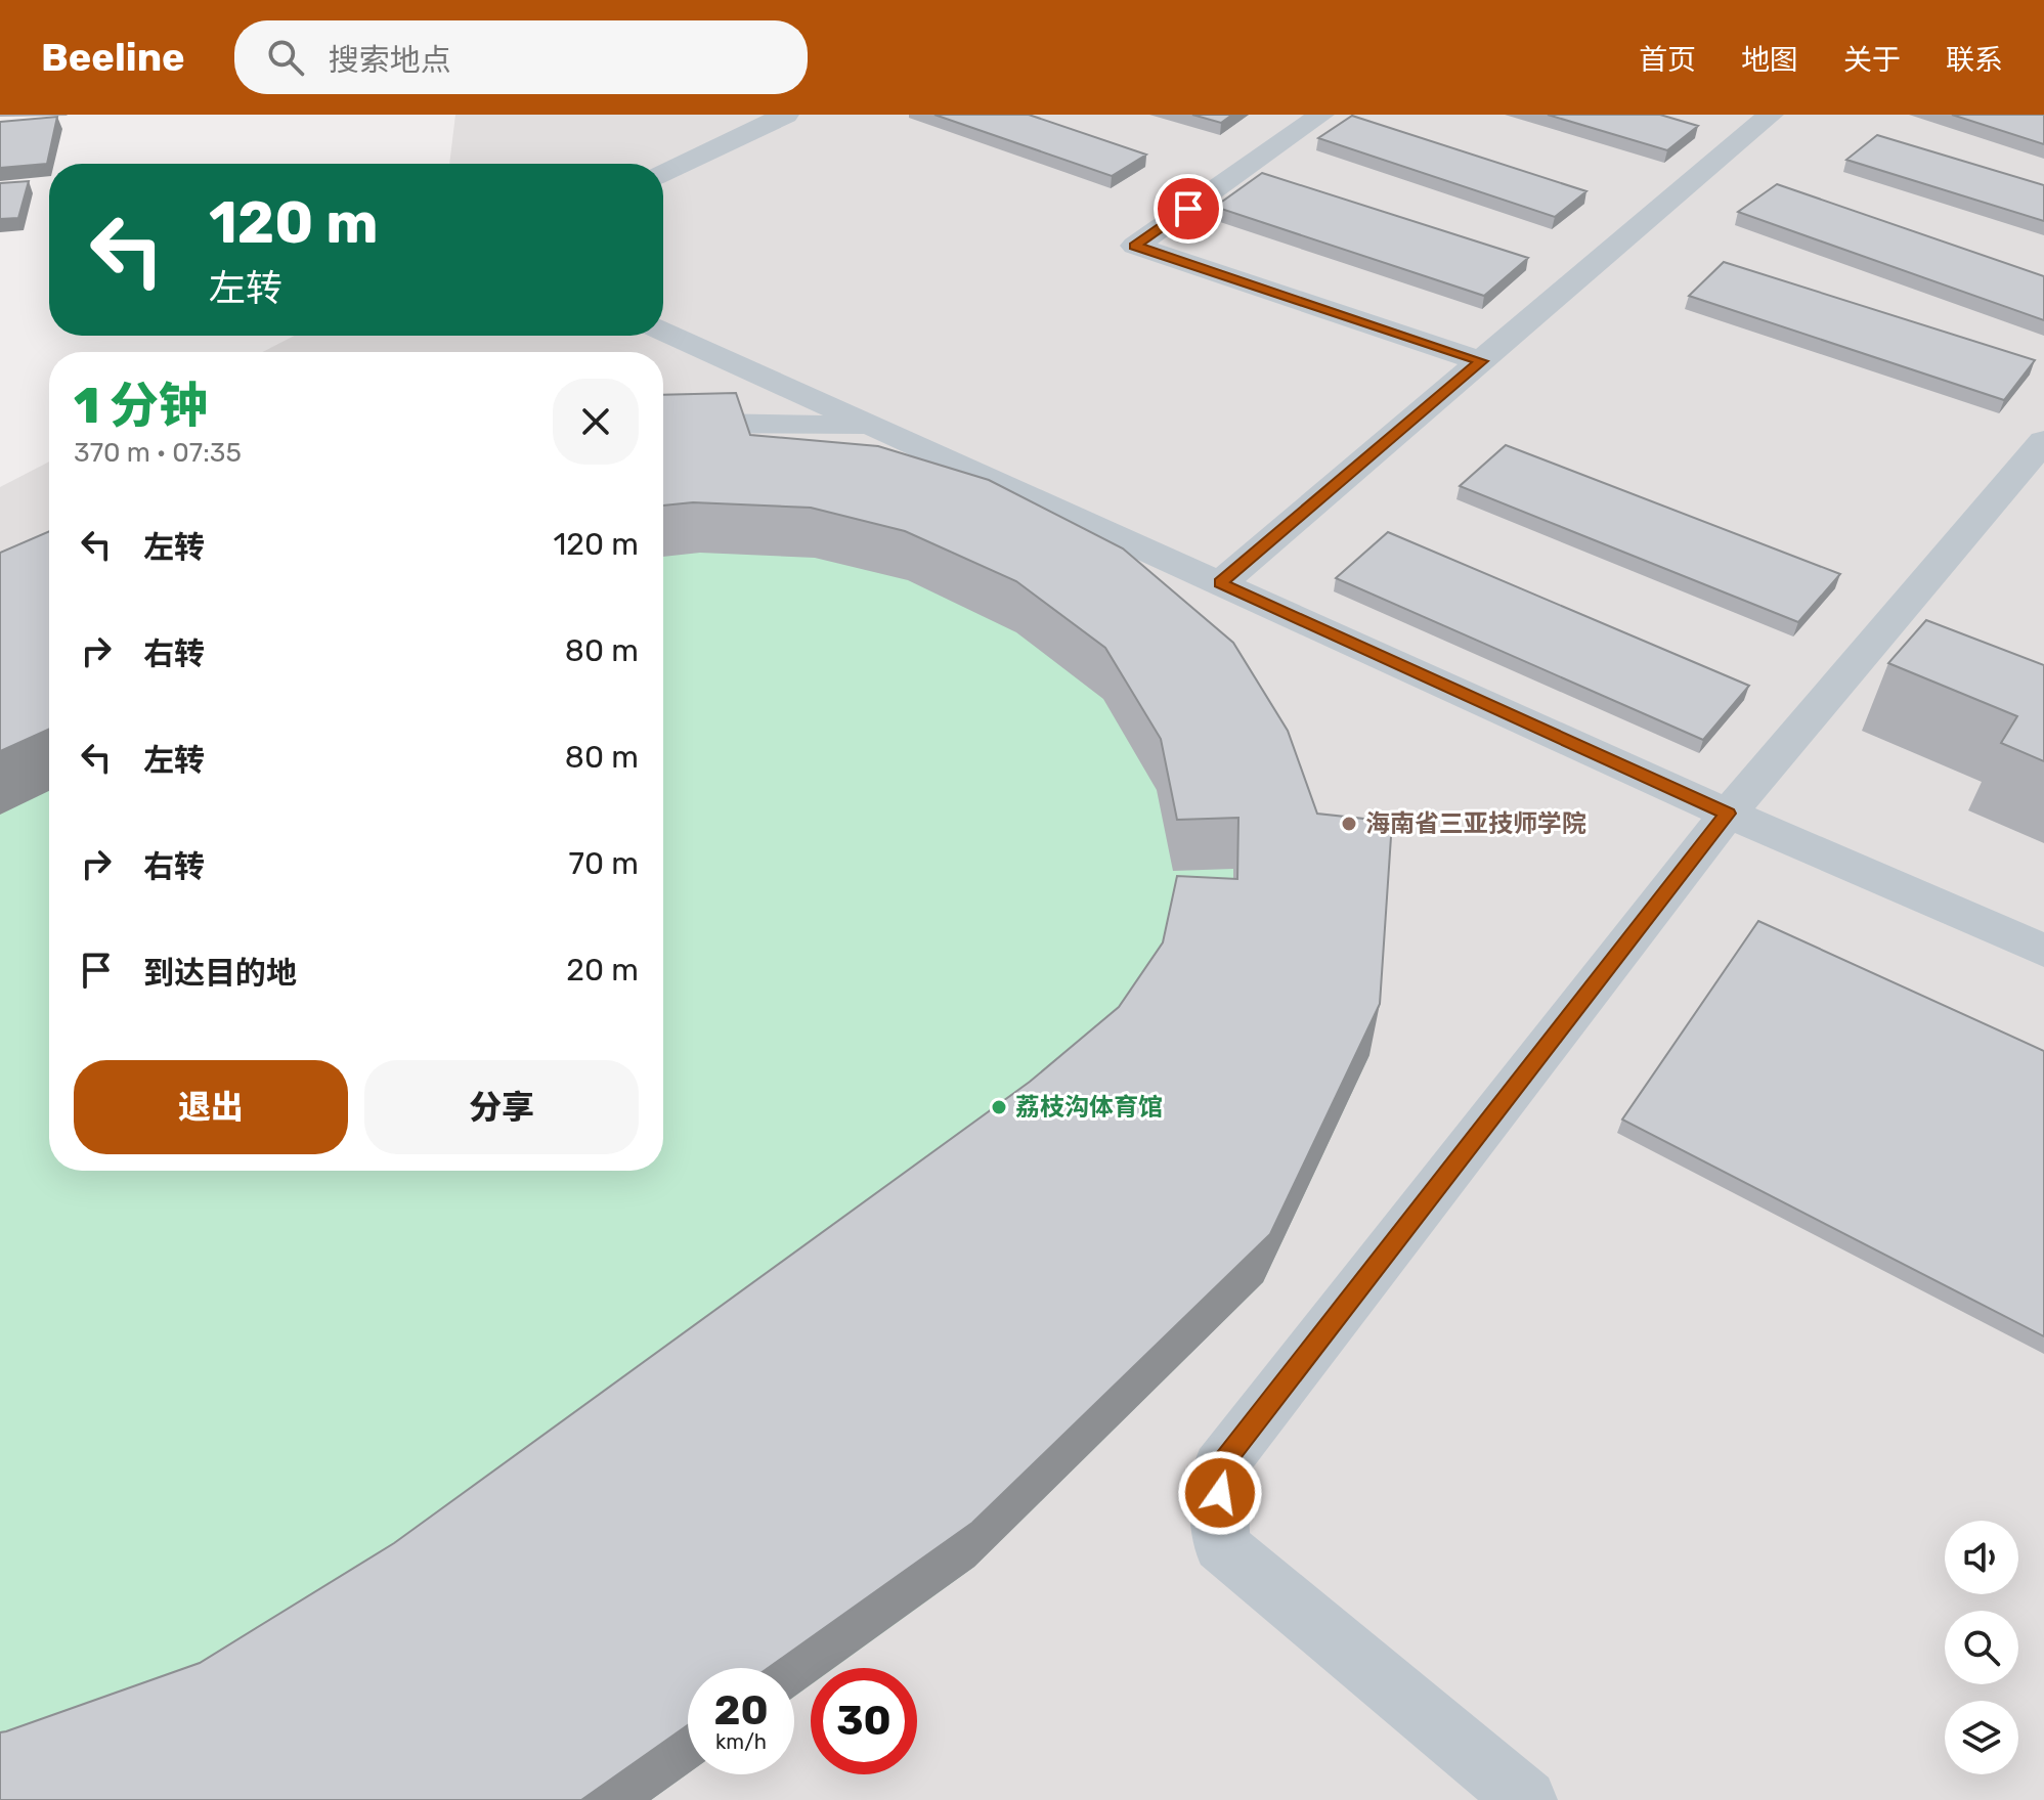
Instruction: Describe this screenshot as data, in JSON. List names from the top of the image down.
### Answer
{
  "places": ["海南省三亚技师学院", "荔枝沟体育馆"],
  "page": {
    "header": "Beeline",
    "search": "搜索地点",
    "nav": [
      "首页",
      "地图",
      "关于",
      "联系"
    ],
    "turn": ["120 m", "左转"],
    "heading": ["1 分钟", "370 m · 07:35"],
    "list": [
      {
        "name": "左转",
        "value": "120 m"
      },
      {
        "name": "右转",
        "value": "80 m"
      },
      {
        "name": "左转",
        "value": "80 m"
      },
      {
        "name": "右转",
        "value": "70 m"
      },
      {
        "name": "到达目的地",
        "value": "20 m"
      }
    ],
    "buttons": ["退出", "分享"],
    "speed": "20 km/h",
    "limit": "30"
  }
}
